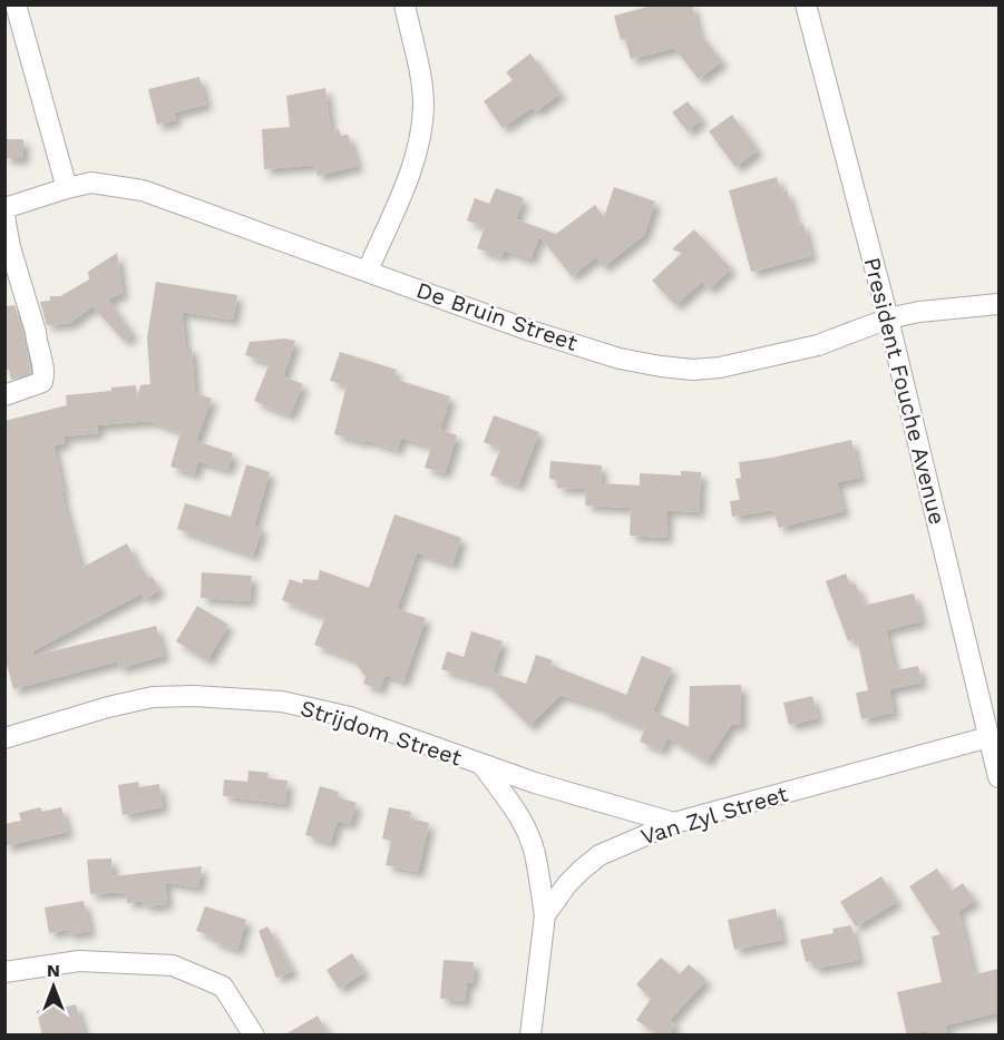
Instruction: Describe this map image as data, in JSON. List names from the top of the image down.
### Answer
{
  "streets": {
    "street": [
      "De Bruin Street",
      "President Fouche Avenue",
      "Strijdom Street",
      "Van Zyl Street"
    ]
  },
  "crossings": [
    ["De Bruin Street", "President Fouche Avenue"],
    ["President Fouche Avenue", "Van Zyl Street"],
    ["Strijdom Street", "Van Zyl Street"]
  ],
  "north": "top"
}
